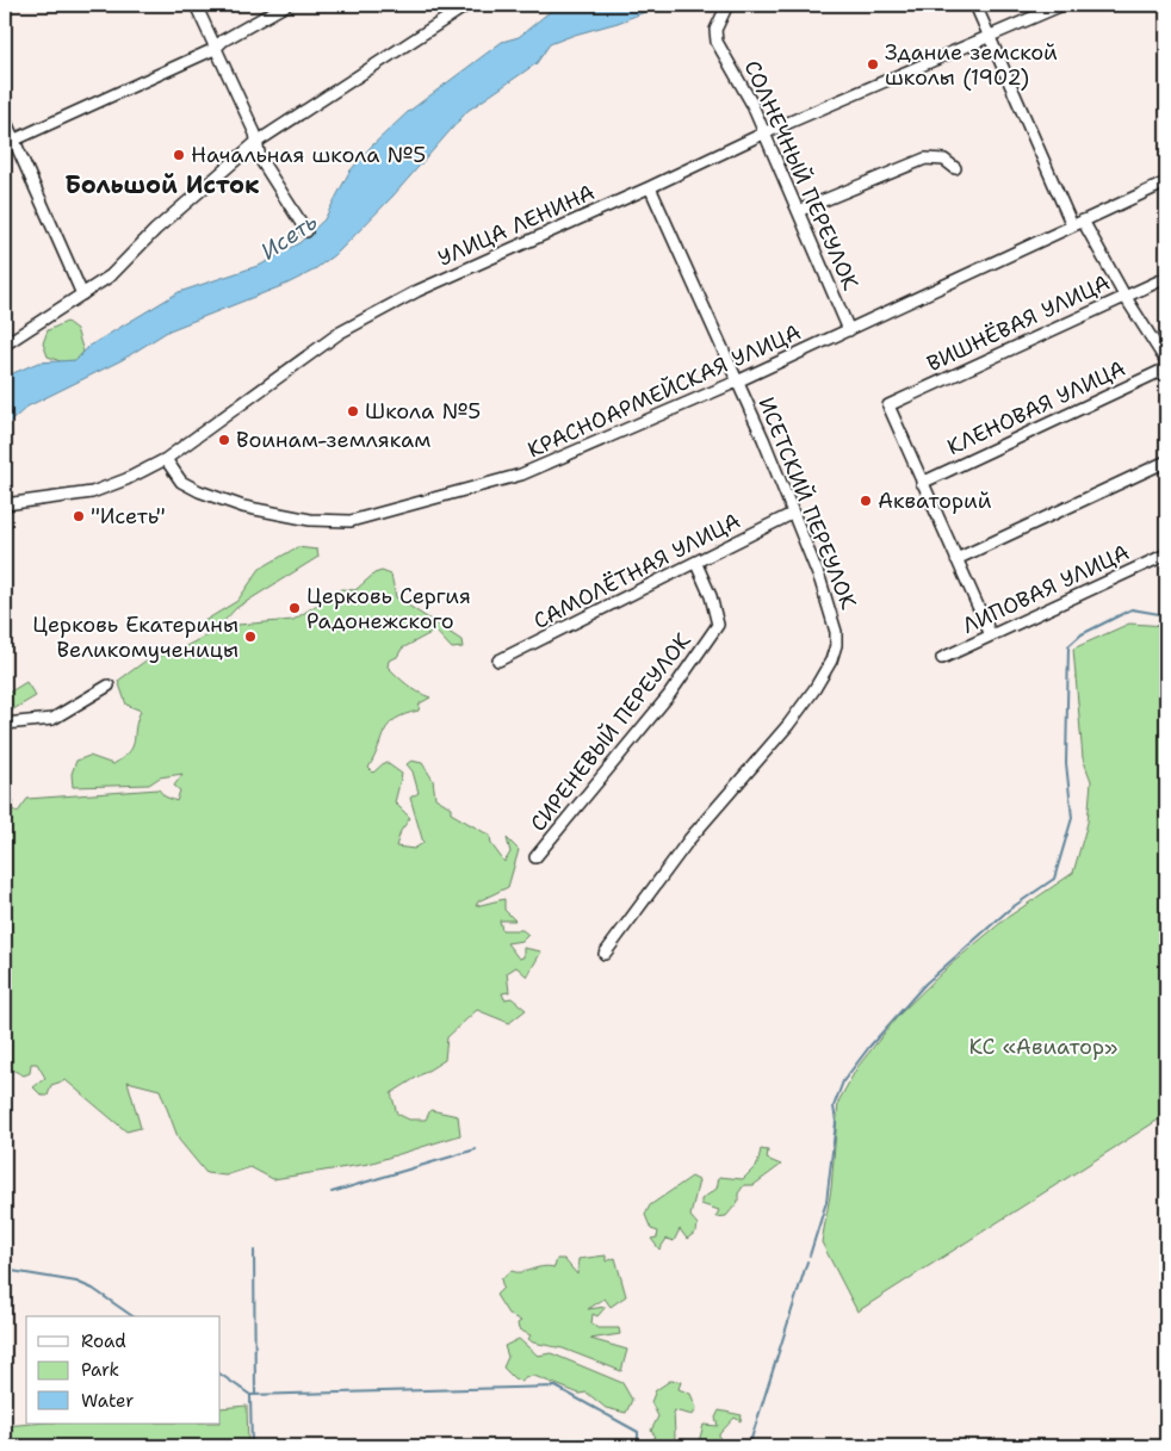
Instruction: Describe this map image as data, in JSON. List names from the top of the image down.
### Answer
{
  "streets": {
    "street": [
      "СОЛНЕЧНЫЙ ПЕРЕУЛОК",
      "УЛИЦА ЛЕНИНА",
      "ВИШНЁВАЯ УЛИЦА",
      "КРАСНОАРМЕЙСКАЯ УЛИЦА",
      "КЛЕНОВАЯ УЛИЦА",
      "ИСЕТСКИЙ ПЕРЕУЛОК",
      "САМОЛЁТНАЯ УЛИЦА",
      "ЛИПОВАЯ УЛИЦА",
      "СИРЕНЕВЫЙ ПЕРЕУЛОК"
    ]
  },
  "crossings": [
    ["СОЛНЕЧНЫЙ ПЕРЕУЛОК", "УЛИЦА ЛЕНИНА"],
    ["СОЛНЕЧНЫЙ ПЕРЕУЛОК", "КРАСНОАРМЕЙСКАЯ УЛИЦА"],
    ["УЛИЦА ЛЕНИНА", "КРАСНОАРМЕЙСКАЯ УЛИЦА"],
    ["УЛИЦА ЛЕНИНА", "ИСЕТСКИЙ ПЕРЕУЛОК"],
    ["ВИШНЁВАЯ УЛИЦА", "КЛЕНОВАЯ УЛИЦА"],
    ["КРАСНОАРМЕЙСКАЯ УЛИЦА", "ИСЕТСКИЙ ПЕРЕУЛОК"],
    ["ИСЕТСКИЙ ПЕРЕУЛОК", "САМОЛЁТНАЯ УЛИЦА"],
    ["САМОЛЁТНАЯ УЛИЦА", "СИРЕНЕВЫЙ ПЕРЕУЛОК"]
  ],
  "districts": ["Большой Исток"],
  "water": ["Исеть"],
  "parks": ["КС «Авиатор»"],
  "places": [
    "Здание земской школы (1902)",
    "Начальная школа №5",
    "Школа №5",
    "Воинам-землякам",
    "Акваторий",
    "\"Исеть\"",
    "Церковь Сергия Радонежского",
    "Церковь Екатерины Великомученицы"
  ],
  "legend": ["Road", "Park", "Water"]
}
